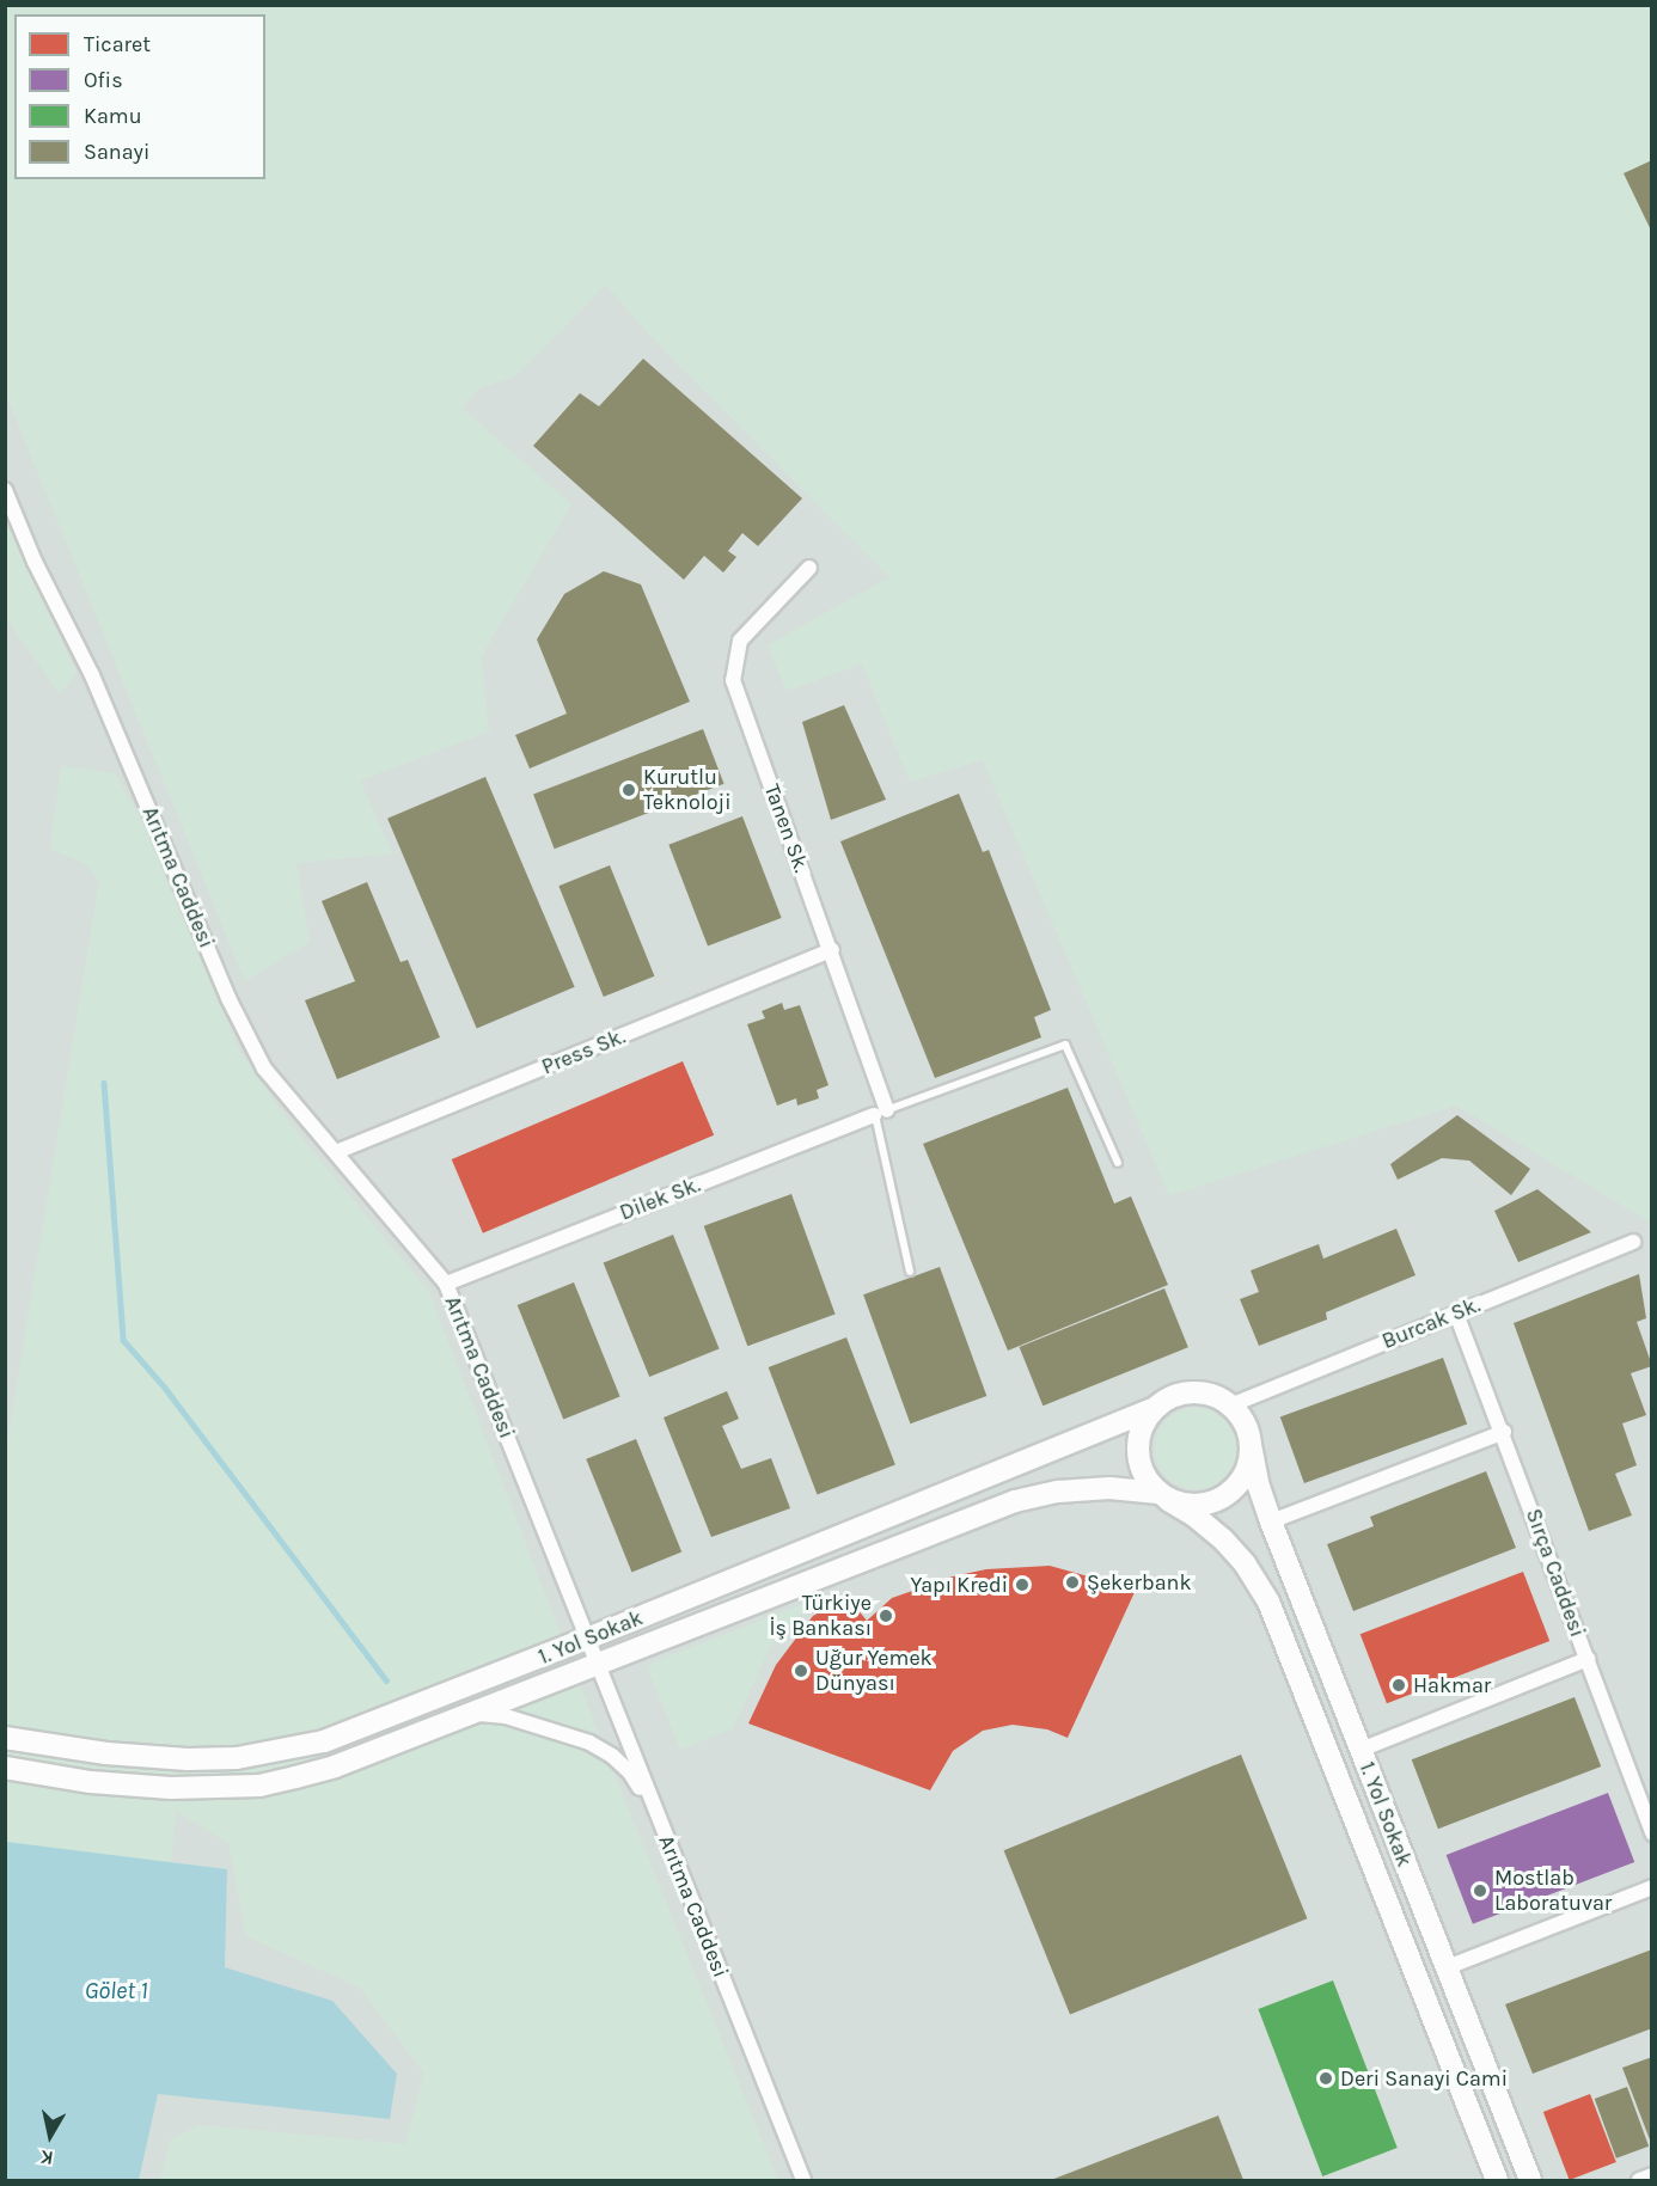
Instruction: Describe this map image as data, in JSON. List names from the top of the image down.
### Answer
{
  "streets": {
    "main road": ["1. Yol Sokak"],
    "street": [
      "Tanen Sk.",
      "Arıtma Caddesi",
      "Press Sk.",
      "Dilek Sk.",
      "Burcak Sk.",
      "Sırça Caddesi"
    ]
  },
  "crossings": [
    ["Tanen Sk.", "Press Sk."],
    ["Tanen Sk.", "Dilek Sk."],
    ["Arıtma Caddesi", "Press Sk."],
    ["Arıtma Caddesi", "Dilek Sk."],
    ["Arıtma Caddesi", "1. Yol Sokak"],
    ["Burcak Sk.", "Sırça Caddesi"],
    ["Burcak Sk.", "1. Yol Sokak"]
  ],
  "water": ["Gölet 1"],
  "places": [
    "Kurutlu Teknoloji",
    "Şekerbank",
    "Yapı Kredi",
    "Türkiye İş Bankası",
    "Uğur Yemek Dünyası",
    "Hakmar",
    "Mostlab Laboratuvar",
    "Deri Sanayi Cami"
  ],
  "legend": [
    "Ticaret",
    "Ofis",
    "Kamu",
    "Sanayi"
  ],
  "north": "bottom"
}
